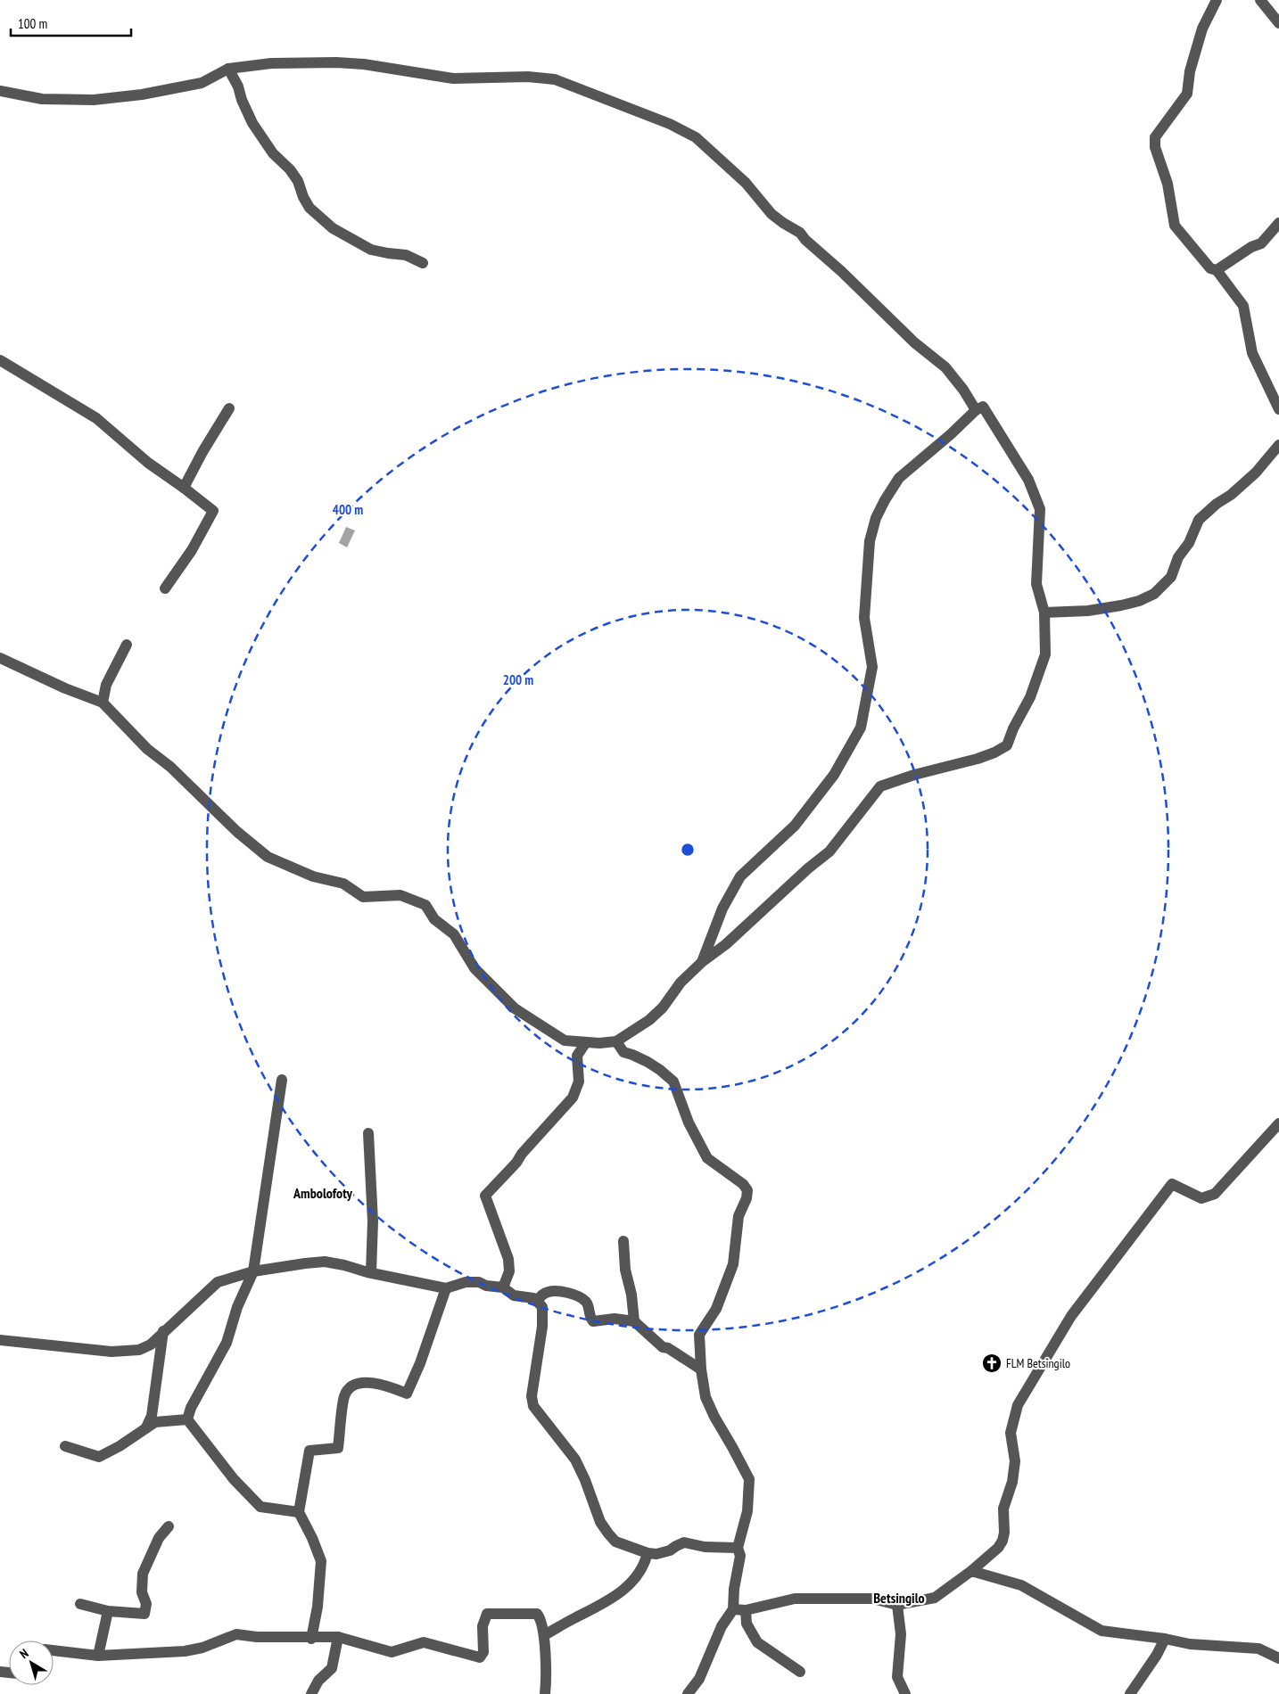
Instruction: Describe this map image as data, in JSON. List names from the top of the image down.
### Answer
{
  "districts": ["Ambolofoty", "Betsingilo"],
  "places": {
    "church": ["FLM Betsingilo"]
  },
  "scale_bar": "100 m",
  "north": "top left",
  "rings": ["400 m", "200 m"]
}
